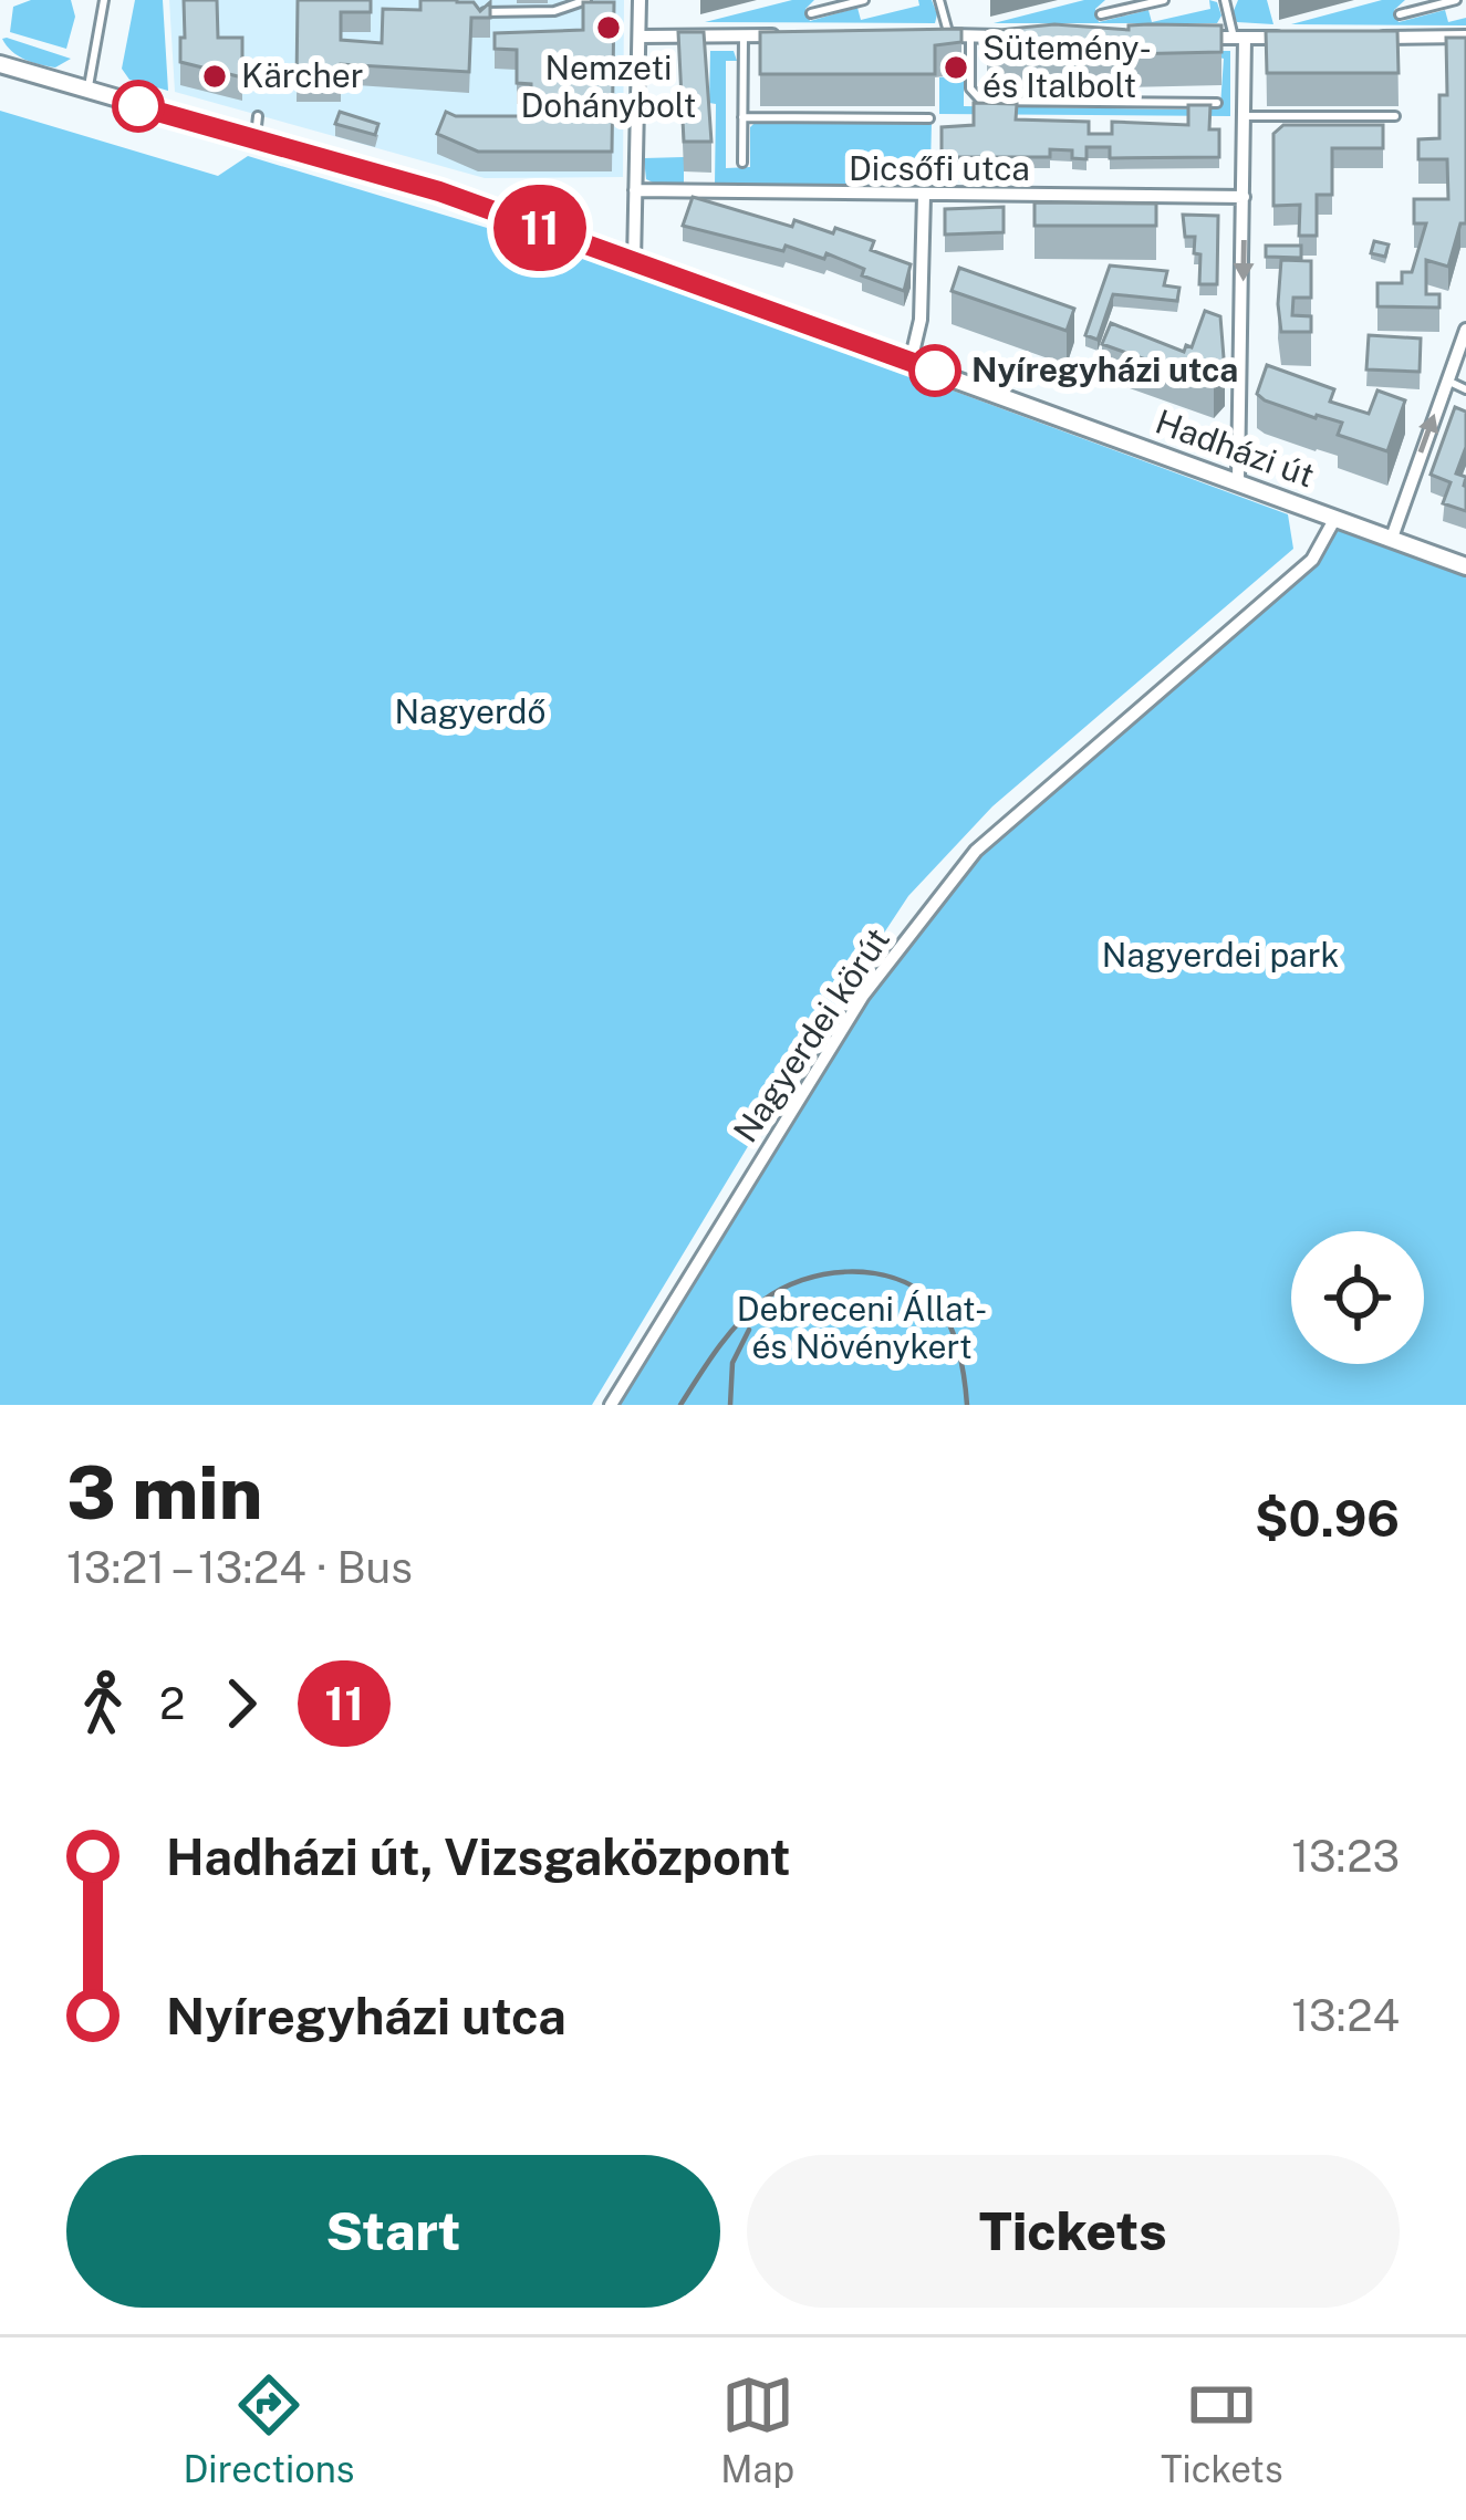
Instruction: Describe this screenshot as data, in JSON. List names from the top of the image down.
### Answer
{
  "streets": {
    "street": ["Dicsőfi utca", "Hadházi út", "Nagyerdei körút"]
  },
  "crossings": [
    ["Hadházi út", "Nagyerdei körút"]
  ],
  "parks": ["Nagyerdő", "Nagyerdei park", "Debreceni Állat- és Növénykert"],
  "places": [
    "Nemzeti Dohánybolt",
    "Sütemény- és Italbolt",
    "Kärcher",
    "Nyíregyházi utca"
  ],
  "lines": ["bus line 11"],
  "page": {
    "on_map": "11",
    "heading": ["3 min", "13:21 – 13:24 · Bus", "$0.96"],
    "legs": ["2", "11"],
    "list": [
      {
        "name": "Hadházi út, Vizsgaközpont",
        "value": "13:23"
      },
      {
        "name": "Nyíregyházi utca",
        "value": "13:24"
      }
    ],
    "buttons": ["Start", "Tickets"],
    "tabs": ["Directions", "Map", "Tickets"]
  }
}
